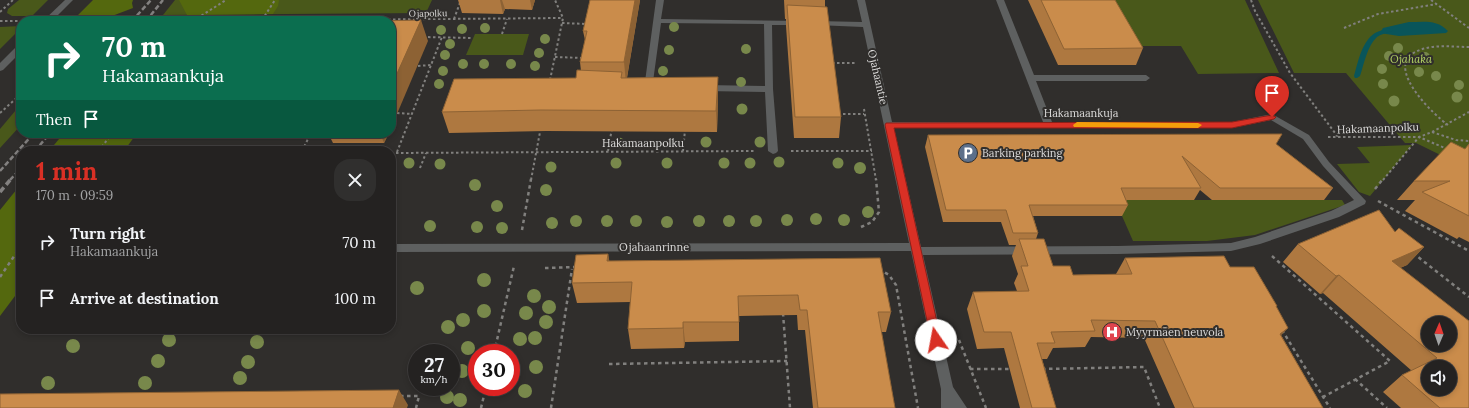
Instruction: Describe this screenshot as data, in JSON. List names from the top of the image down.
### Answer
{
  "streets": {
    "street": ["Ojahaantie", "Hakamaankuja", "Ojahaanrinne"],
    "path": ["Ojapolku", "Hakamaanpolku"]
  },
  "crossings": [
    ["Ojahaantie", "Hakamaankuja"],
    ["Ojahaantie", "Hakamaanpolku"],
    ["Ojahaantie", "Ojahaanrinne"],
    ["Hakamaankuja", "Hakamaanpolku"]
  ],
  "parks": ["Ojahaka"],
  "places": {
    "parking": ["Barking parking"],
    "hospital": ["Myyrmäen neuvola"]
  },
  "north": "top",
  "page": {
    "turn": ["70 m", "Hakamaankuja"],
    "then": "Then",
    "heading": ["1 min", "170 m · 09:59"],
    "list": [
      {
        "name": "Turn right",
        "note": "Hakamaankuja",
        "value": "70 m"
      },
      {
        "name": "Arrive at destination",
        "value": "100 m"
      }
    ],
    "speed": "27 km/h",
    "limit": "30"
  }
}
